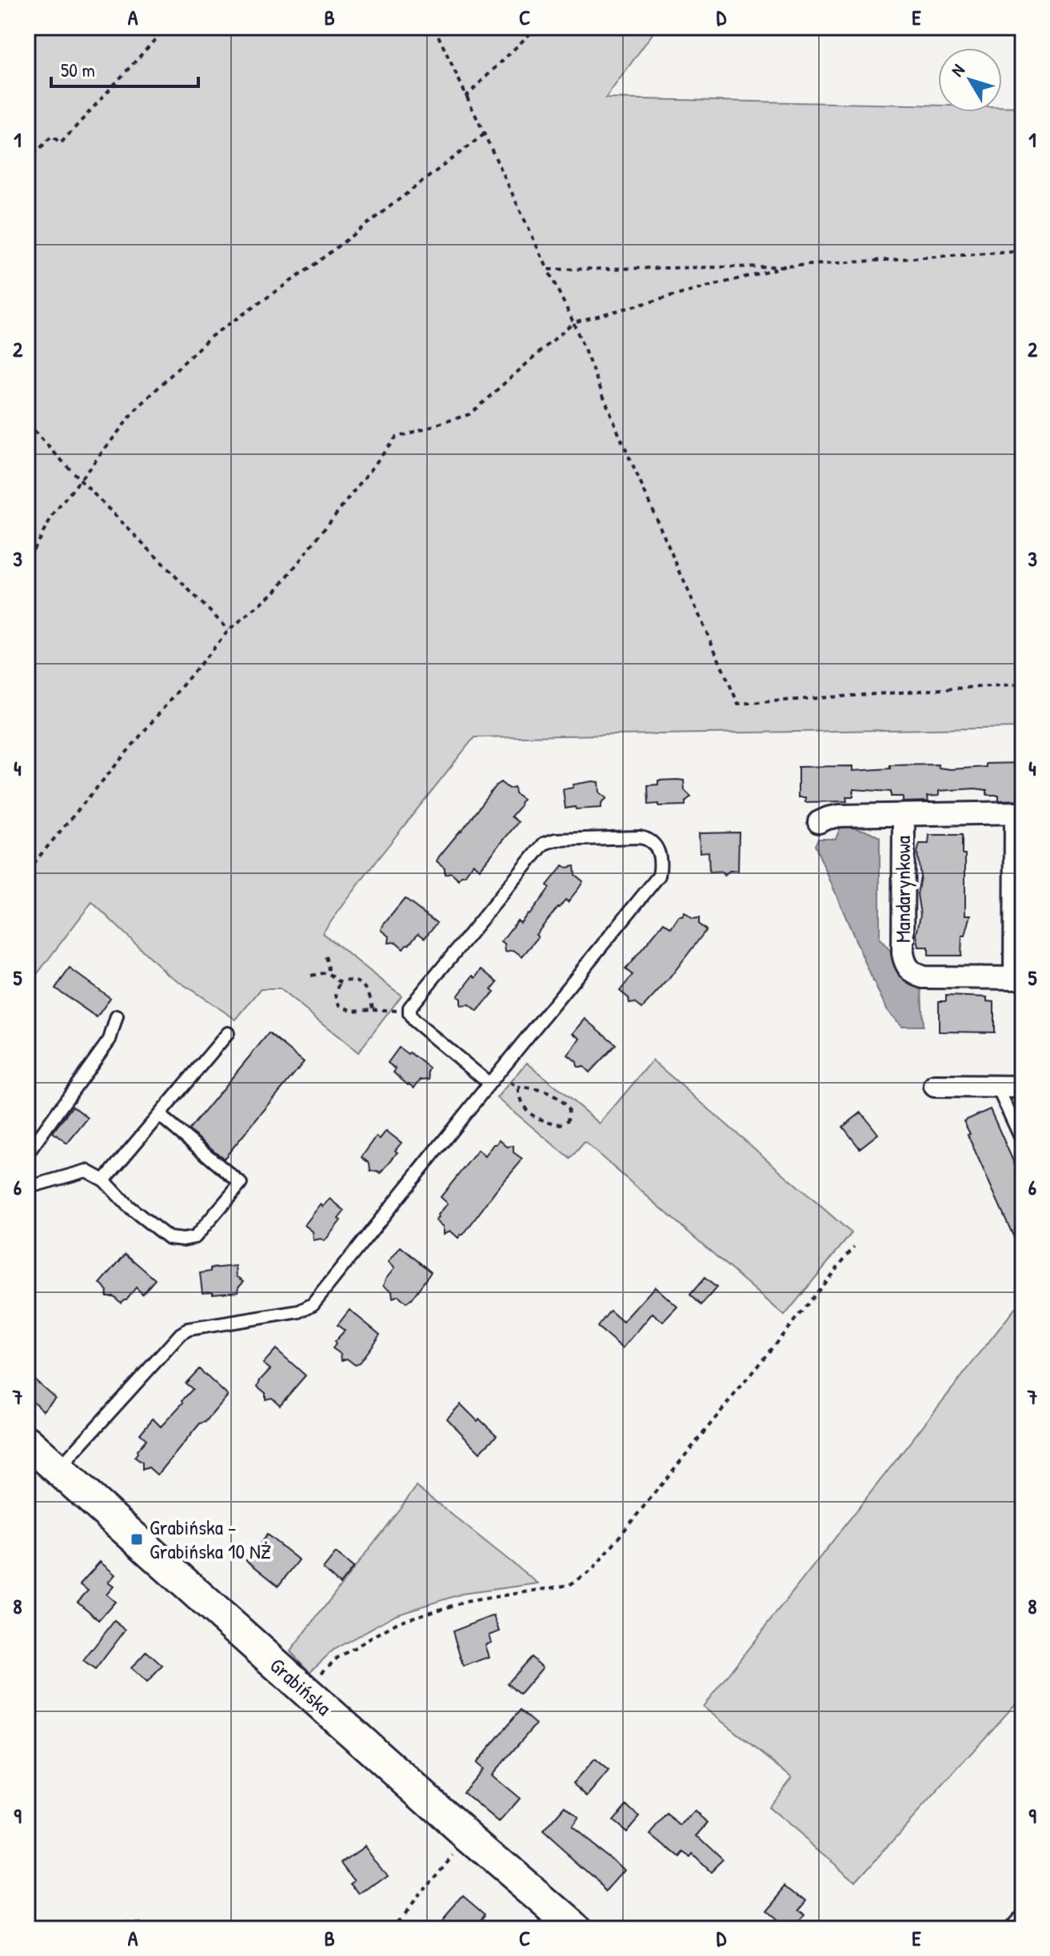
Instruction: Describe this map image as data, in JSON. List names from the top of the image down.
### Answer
{
  "streets": {
    "street": ["Mandarynkowa", "Grabińska"]
  },
  "places": {
    "transit": ["Grabińska - Grabińska 10 NŻ"]
  },
  "scale_bar": "50 m",
  "north": "top left",
  "grid": {
    "columns": [
      "A",
      "B",
      "C",
      "D",
      "E"
    ],
    "rows": [
      "1",
      "2",
      "3",
      "4",
      "5",
      "6",
      "7",
      "8",
      "9"
    ]
  }
}
